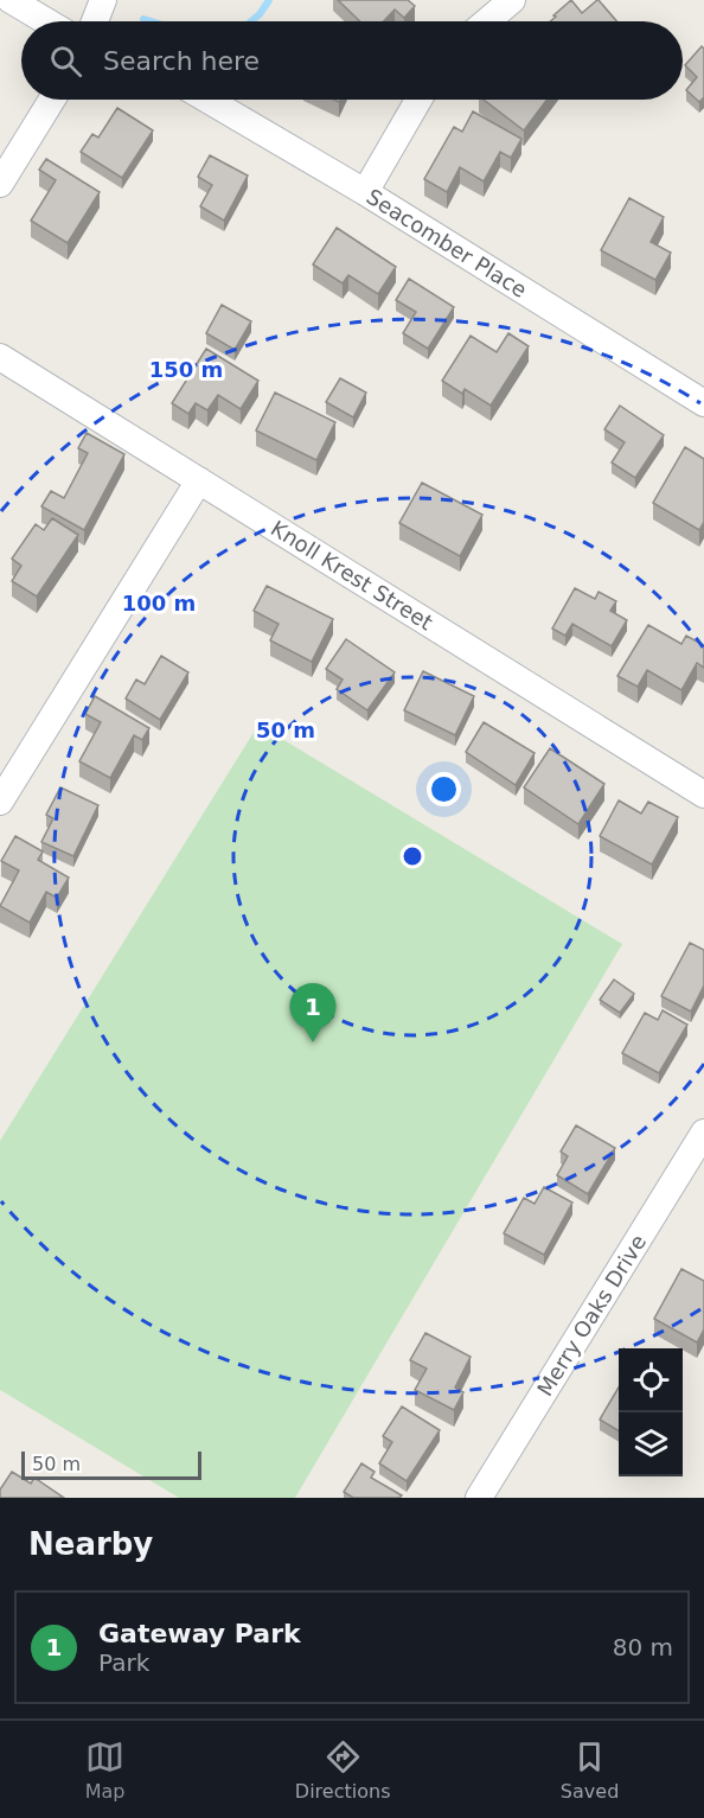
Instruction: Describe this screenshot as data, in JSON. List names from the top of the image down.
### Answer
{
  "streets": {
    "street": ["Seacomber Place", "Knoll Krest Street", "Merry Oaks Drive"]
  },
  "scale_bar": "50 m",
  "page": {
    "search": "Search here",
    "pins": "1",
    "scale": "50 m",
    "heading": "Nearby",
    "list": [
      {
        "mark": "1",
        "name": "Gateway Park",
        "note": "Park",
        "value": "80 m"
      }
    ],
    "nav": ["Map", "Directions", "Saved"]
  },
  "rings": ["150 m", "100 m", "50 m"]
}
